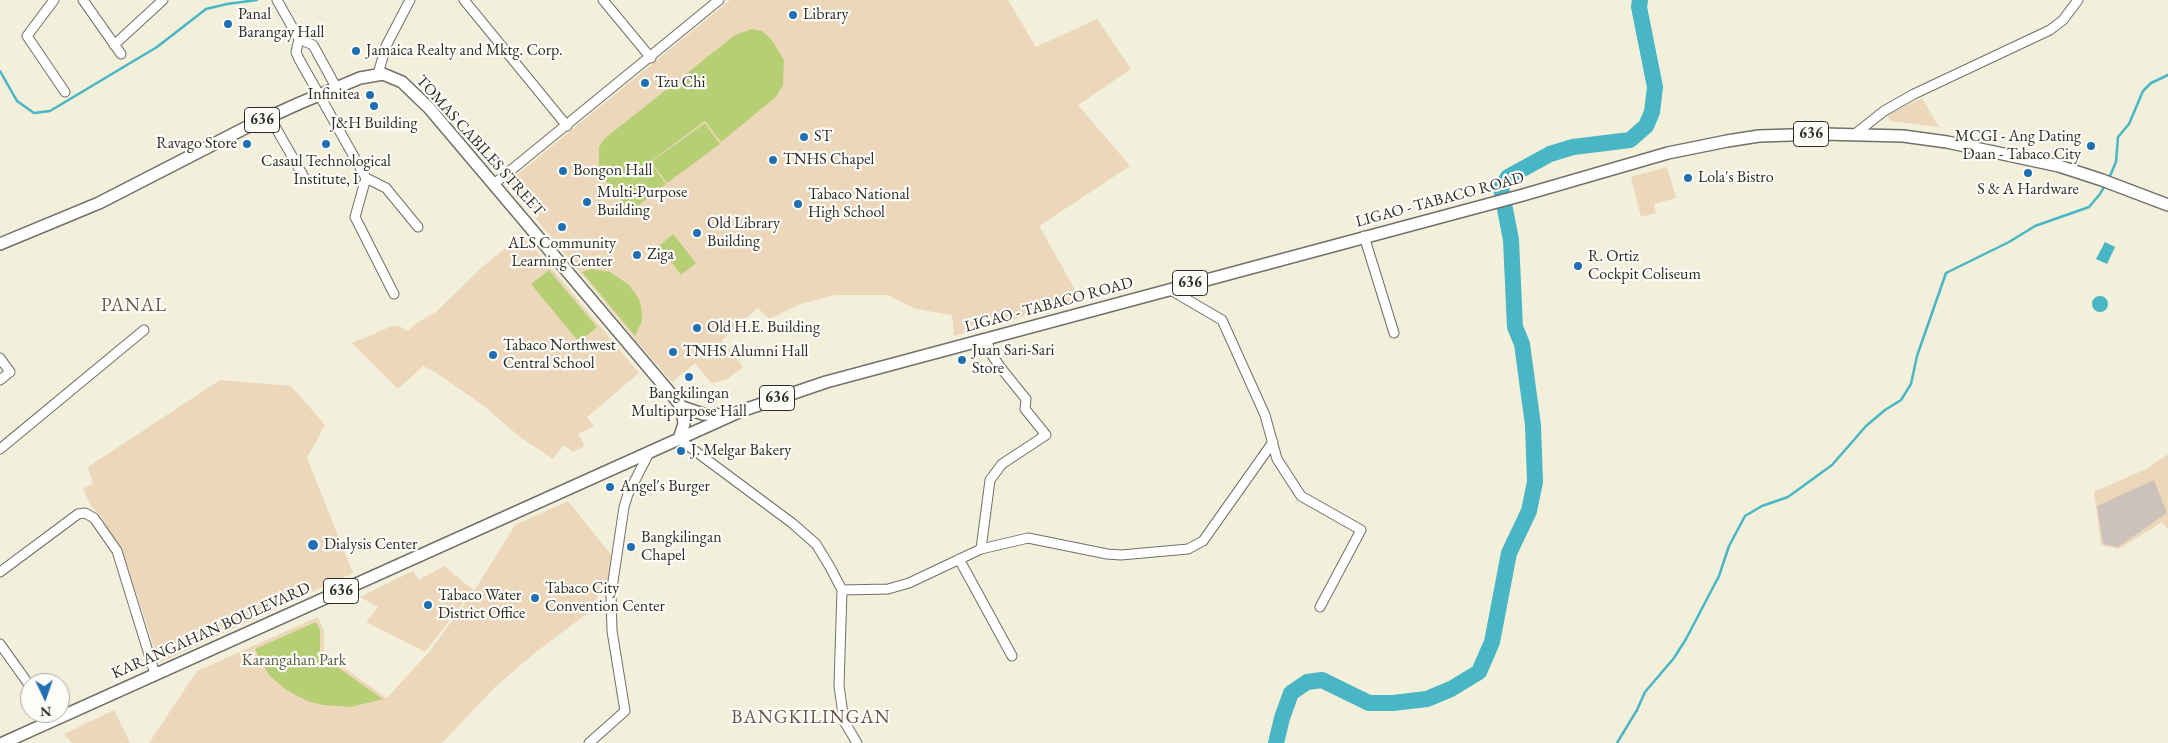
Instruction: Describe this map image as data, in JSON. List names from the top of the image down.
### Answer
{
  "streets": {
    "main road": [
      "636",
      "TOMAS CABILES STREET",
      "LIGAO - TABACO ROAD",
      "KARANGAHAN BOULEVARD"
    ]
  },
  "crossings": [
    ["636", "TOMAS CABILES STREET"],
    ["TOMAS CABILES STREET", "LIGAO - TABACO ROAD"],
    ["LIGAO - TABACO ROAD", "KARANGAHAN BOULEVARD"]
  ],
  "districts": ["PANAL", "BANGKILINGAN"],
  "parks": ["Karangahan Park"],
  "places": [
    "Library",
    "Panal Barangay Hall",
    "Jamaica Realty and Mktg. Corp.",
    "Tzu Chi",
    "Infinitea",
    "J&H Building",
    "ST",
    "Ravago Store",
    "Casaul Technological Institute, I",
    "MCGI - Ang Dating Daan - Tabaco City",
    "TNHS Chapel",
    "Bongon Hall",
    "S & A Hardware",
    "Lola's Bistro",
    "Multi-Purpose Building",
    "Tabaco National High School",
    "ALS Community Learning Center",
    "Old Library Building",
    "Ziga",
    "R. Ortiz Cockpit Coliseum",
    "Old H.E. Building",
    "TNHS Alumni Hall",
    "Tabaco Northwest Central School",
    "Juan Sari-Sari Store",
    "Bangkilingan Multipurpose Hall",
    "J. Melgar Bakery",
    "Angel's Burger",
    "Dialysis Center",
    "Bangkilingan Chapel",
    "Tabaco City Convention Center",
    "Tabaco Water District Office"
  ],
  "north": "bottom"
}
